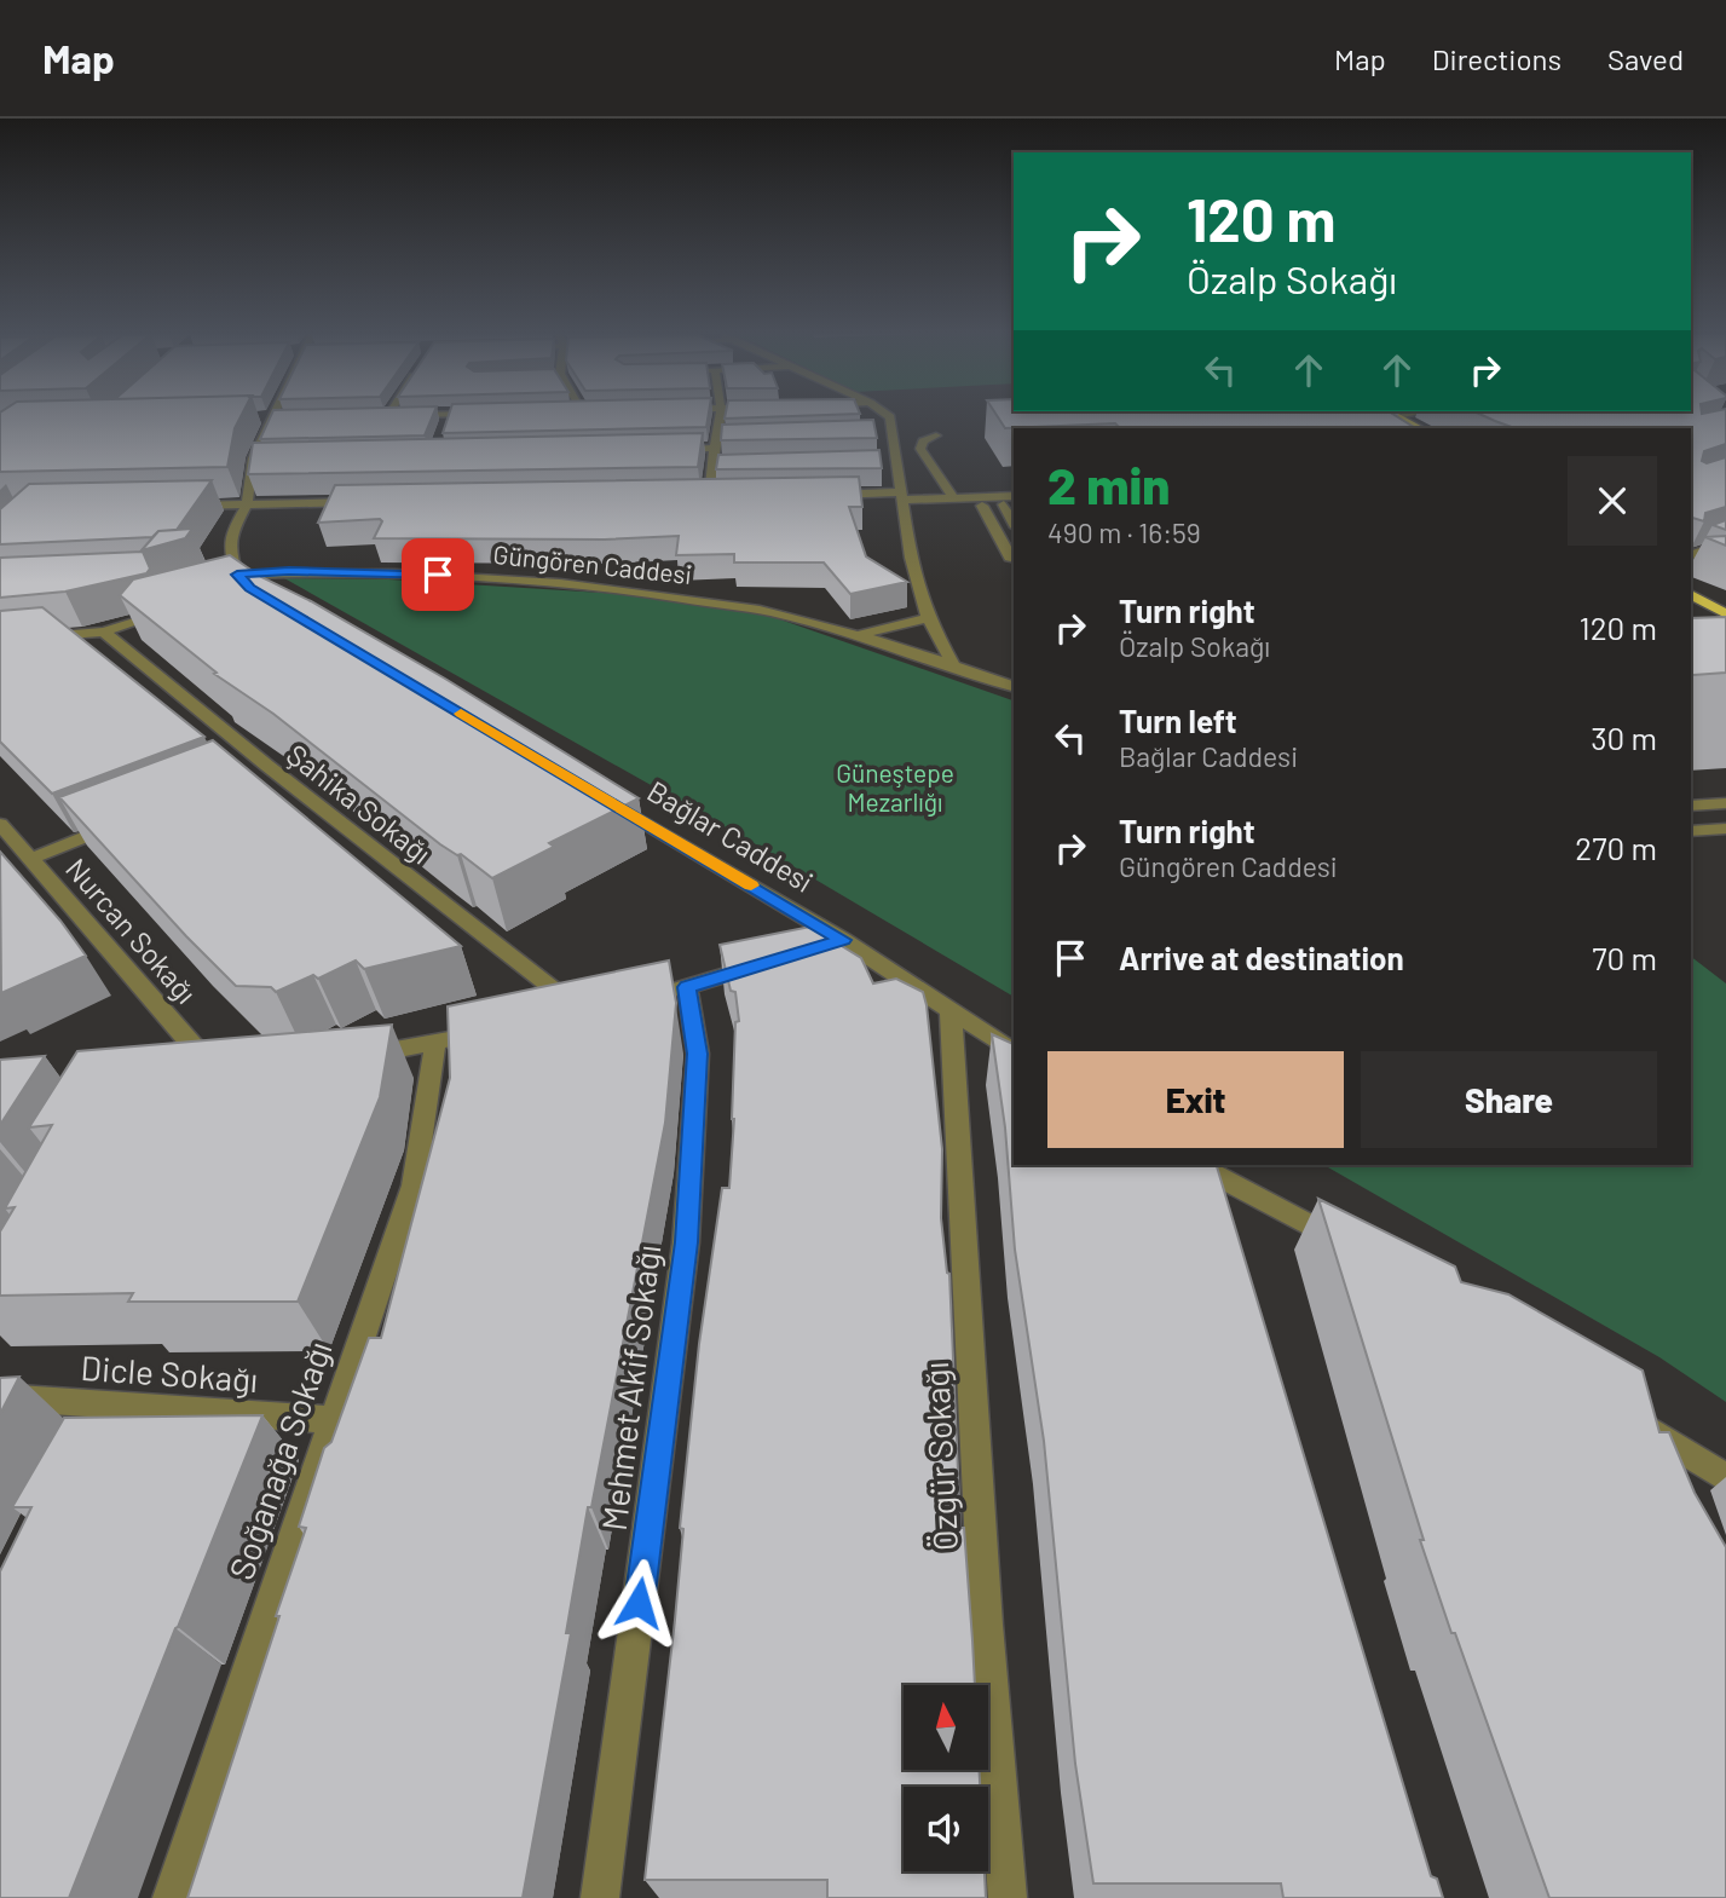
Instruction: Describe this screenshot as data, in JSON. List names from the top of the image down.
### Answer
{
  "streets": {
    "street": [
      "Güngören Caddesi",
      "Şahika Sokağı",
      "Bağlar Caddesi",
      "Nurcan Sokağı",
      "Dicle Sokağı",
      "Mehmet Akif Sokağı",
      "Özgür Sokağı",
      "Soğanağa Sokağı"
    ]
  },
  "crossings": [
    ["Bağlar Caddesi", "Özgür Sokağı"],
    ["Dicle Sokağı", "Soğanağa Sokağı"]
  ],
  "parks": ["Güneştepe Mezarlığı"],
  "north": "top",
  "page": {
    "header": "Map",
    "nav": ["Map", "Directions", "Saved"],
    "turn": ["120 m", "Özalp Sokağı"],
    "heading": ["2 min", "490 m · 16:59"],
    "list": [
      {
        "name": "Turn right",
        "note": "Özalp Sokağı",
        "value": "120 m"
      },
      {
        "name": "Turn left",
        "note": "Bağlar Caddesi",
        "value": "30 m"
      },
      {
        "name": "Turn right",
        "note": "Güngören Caddesi",
        "value": "270 m"
      },
      {
        "name": "Arrive at destination",
        "value": "70 m"
      }
    ],
    "buttons": ["Exit", "Share"]
  }
}
